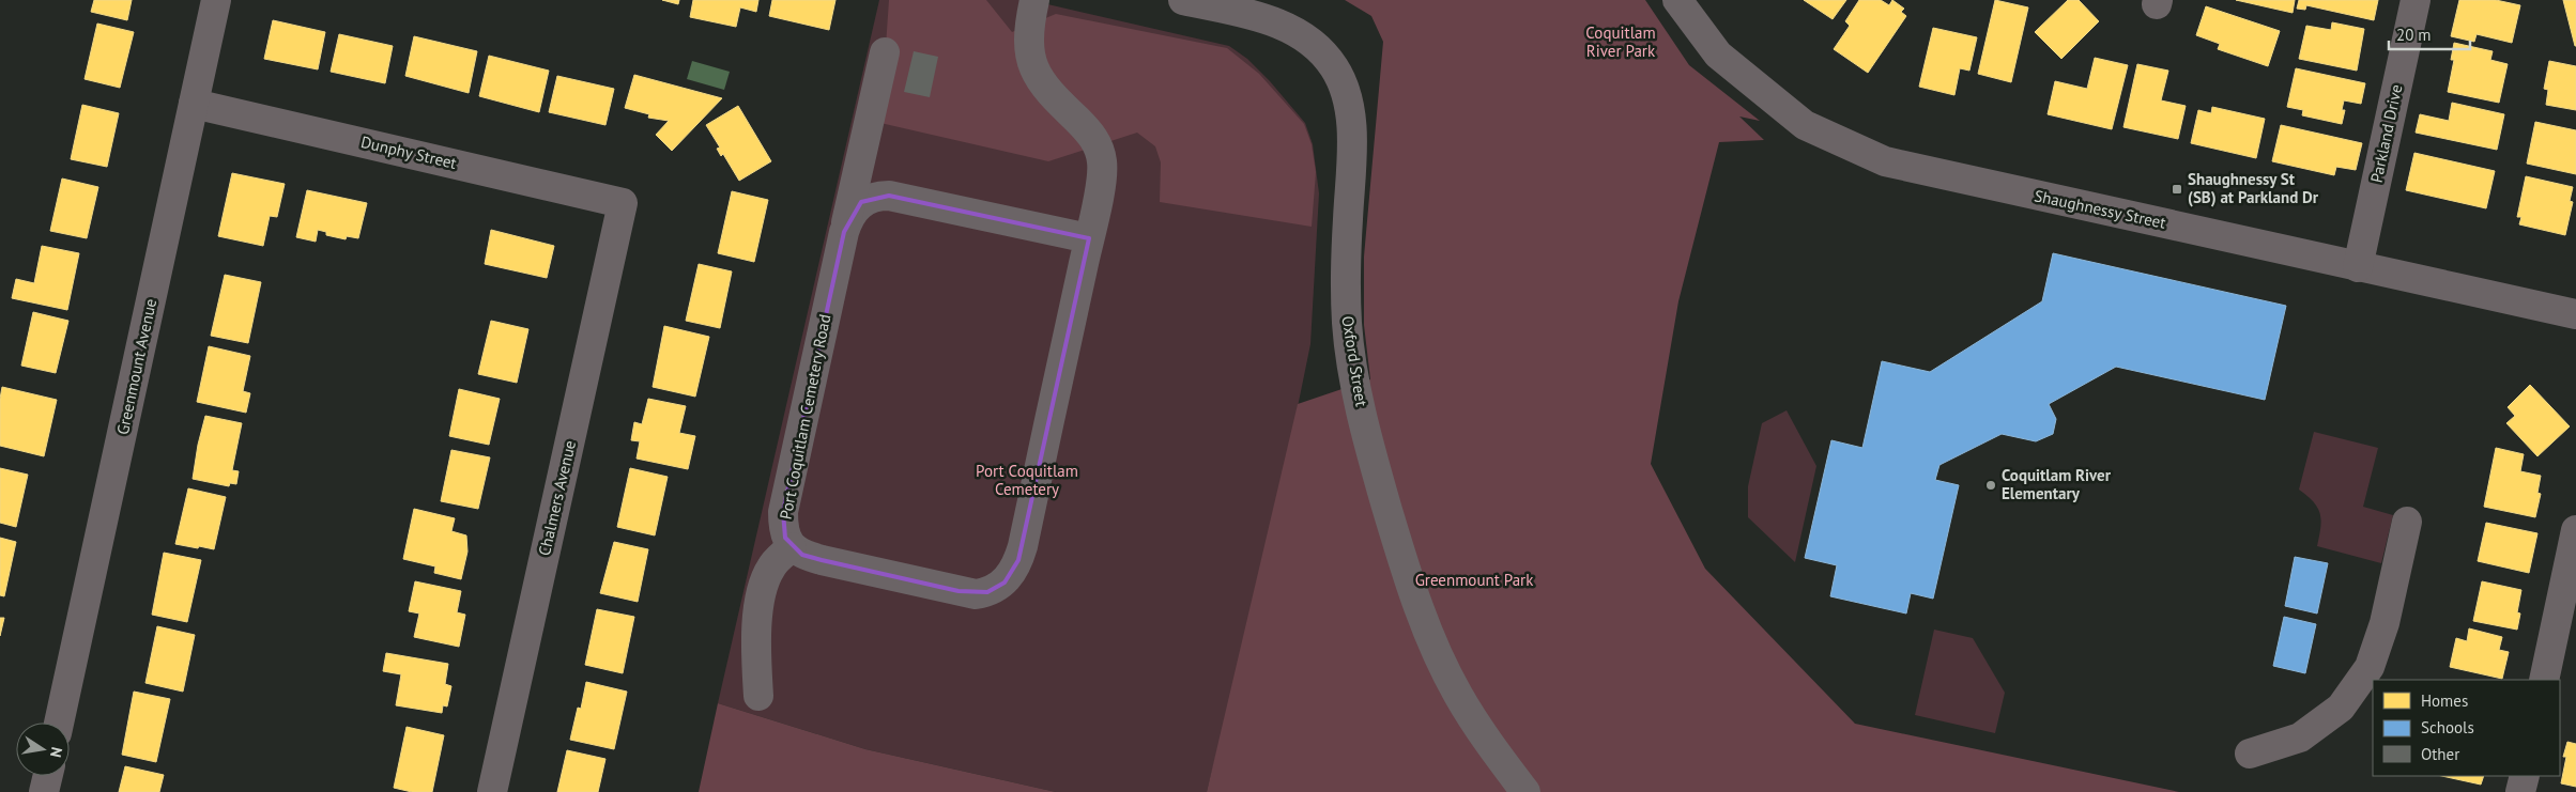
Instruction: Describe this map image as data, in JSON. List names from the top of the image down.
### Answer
{
  "streets": {
    "street": [
      "Parkland Drive",
      "Dunphy Street",
      "Shaughnessy Street",
      "Oxford Street",
      "Greenmount Avenue",
      "Port Coquitlam Cemetery Road",
      "Chalmers Avenue"
    ]
  },
  "crossings": [
    ["Parkland Drive", "Shaughnessy Street"],
    ["Dunphy Street", "Greenmount Avenue"],
    ["Dunphy Street", "Chalmers Avenue"]
  ],
  "parks": ["Coquitlam River Park", "Port Coquitlam Cemetery", "Greenmount Park"],
  "places": {
    "transit": ["Shaughnessy St (SB) at Parkland Dr"],
    "other": ["Coquitlam River Elementary"]
  },
  "legend": ["Homes", "Schools", "Other"],
  "scale_bar": "20 m",
  "north": "right"
}
